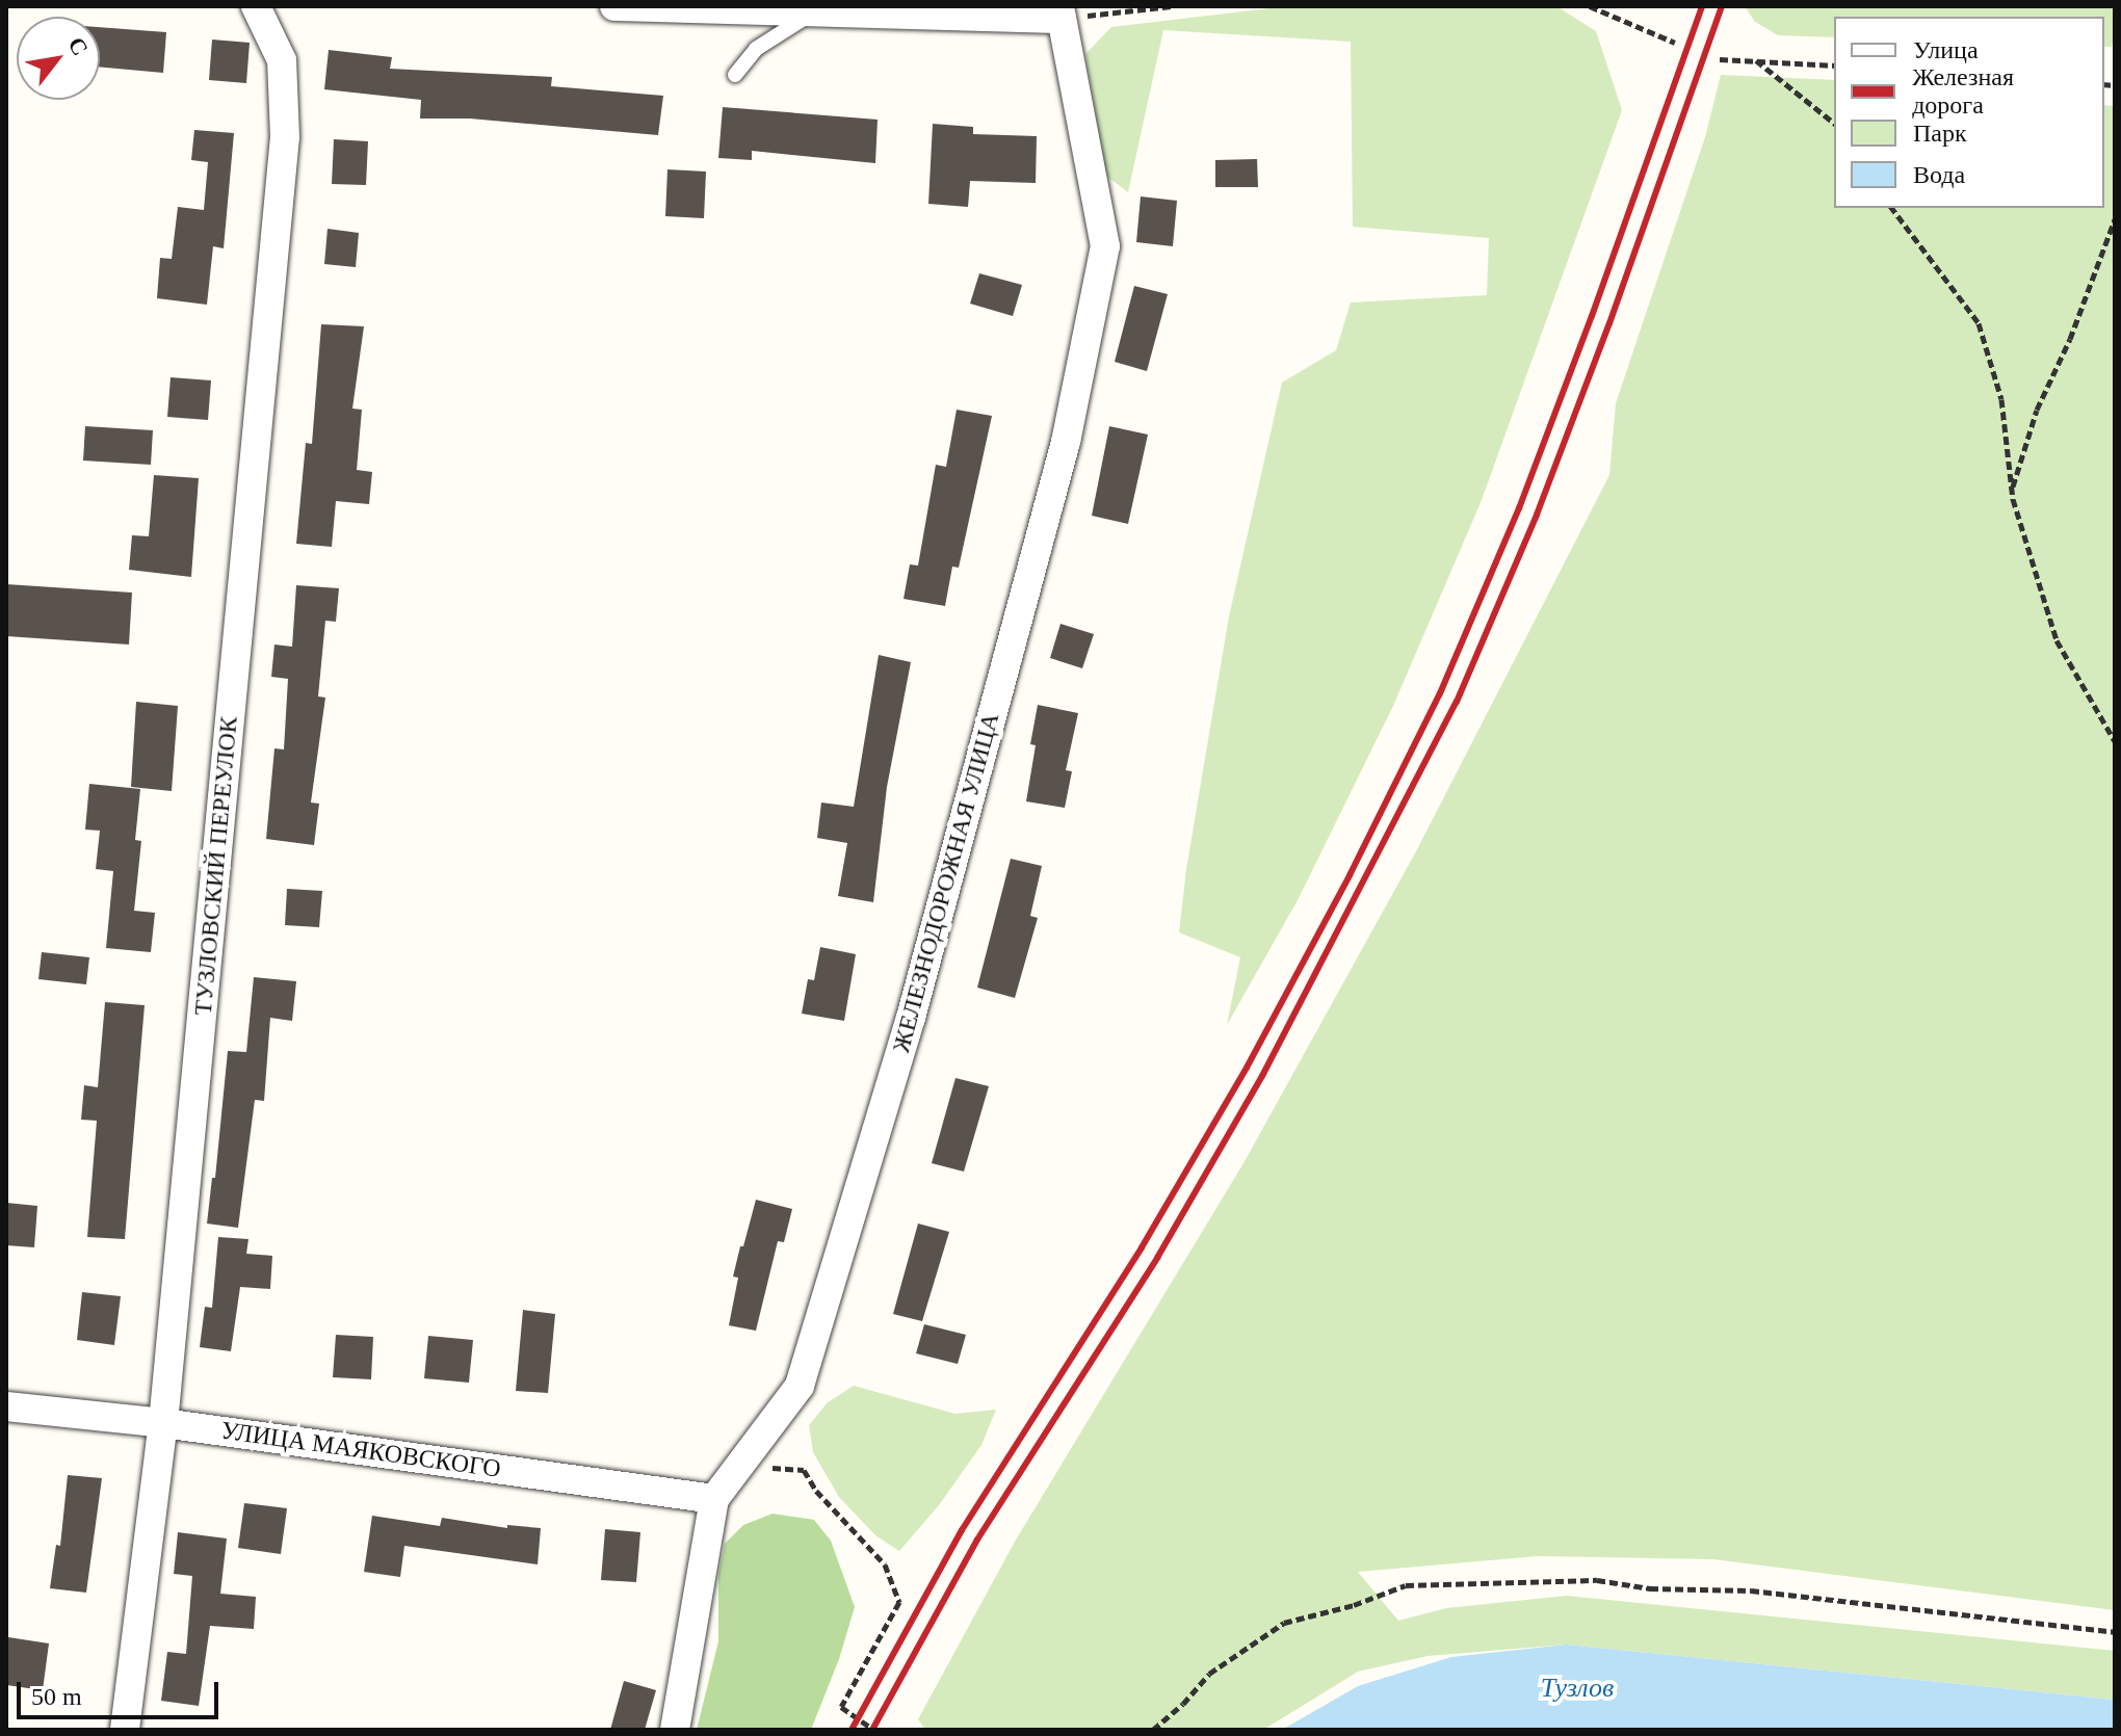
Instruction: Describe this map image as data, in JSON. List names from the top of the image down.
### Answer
{
  "streets": {
    "street": ["ТУЗЛОВСКИЙ ПЕРЕУЛОК", "ЖЕЛЕЗНОДОРОЖНАЯ УЛИЦА", "УЛИЦА МАЯКОВСКОГО"]
  },
  "crossings": [
    ["ТУЗЛОВСКИЙ ПЕРЕУЛОК", "УЛИЦА МАЯКОВСКОГО"],
    ["ЖЕЛЕЗНОДОРОЖНАЯ УЛИЦА", "УЛИЦА МАЯКОВСКОГО"]
  ],
  "water": ["Тузлов"],
  "legend": [
    "Улица",
    "Железная дорога",
    "Парк",
    "Вода"
  ],
  "scale_bar": "50 m",
  "north": "top right"
}
